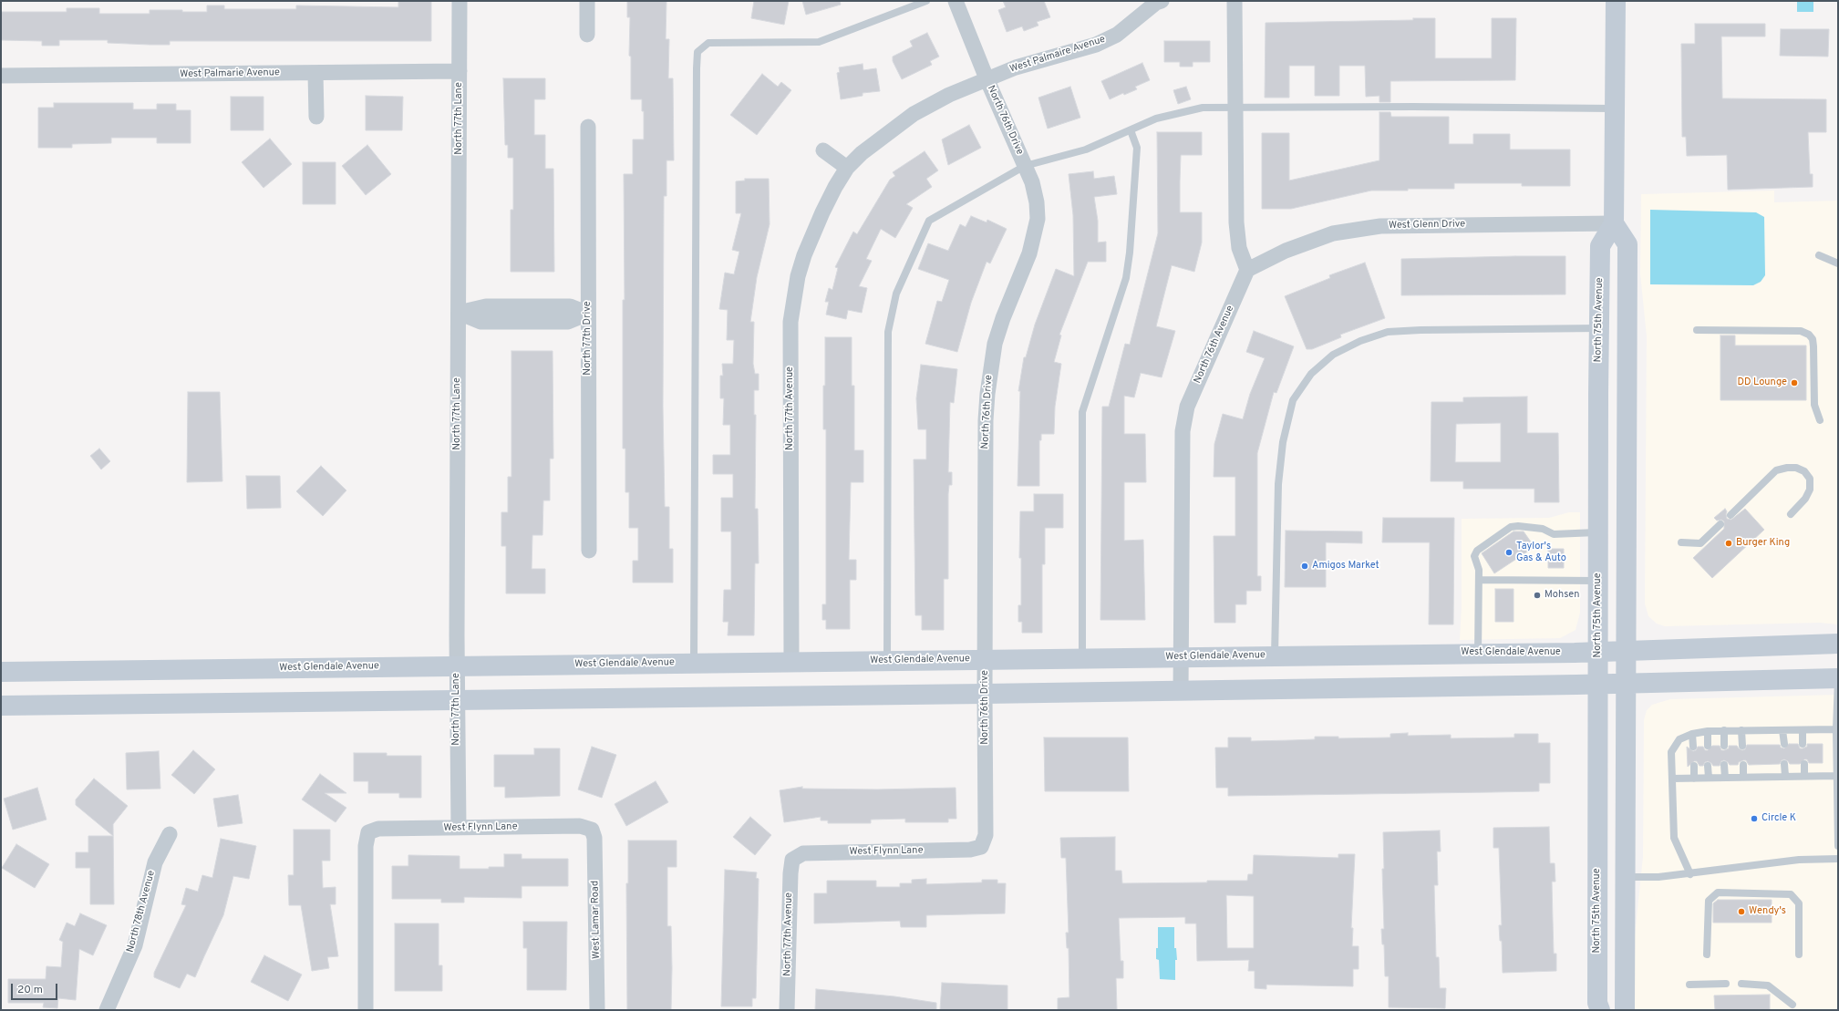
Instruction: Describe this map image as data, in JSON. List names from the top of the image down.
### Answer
{
  "streets": {
    "main road": ["North 75th Avenue", "West Glendale Avenue"],
    "street": [
      "West Palmaire Avenue",
      "West Palmarie Avenue",
      "North 77th Lane",
      "North 76th Drive",
      "West Glenn Drive",
      "North 77th Drive",
      "North 76th Avenue",
      "North 77th Avenue",
      "West Flynn Lane",
      "North 78th Avenue",
      "West Lamar Road"
    ]
  },
  "crossings": [
    ["West Palmaire Avenue", "North 76th Drive"],
    ["West Palmaire Avenue", "North 77th Avenue"],
    ["West Palmarie Avenue", "North 77th Lane"],
    ["North 77th Lane", "West Glendale Avenue"],
    ["North 77th Lane", "West Flynn Lane"],
    ["North 76th Drive", "North 77th Avenue"],
    ["North 76th Drive", "West Glendale Avenue"],
    ["North 76th Drive", "West Flynn Lane"],
    ["West Glenn Drive", "North 75th Avenue"],
    ["West Glenn Drive", "North 76th Avenue"],
    ["North 75th Avenue", "West Glendale Avenue"],
    ["North 76th Avenue", "West Glendale Avenue"],
    ["North 77th Avenue", "West Glendale Avenue"],
    ["North 77th Avenue", "West Flynn Lane"],
    ["West Flynn Lane", "West Lamar Road"]
  ],
  "places": [
    "DD Lounge",
    "Burger King",
    "Taylor's Gas & Auto",
    "Amigos Market",
    "Mohsen",
    "Circle K",
    "Wendy's"
  ],
  "scale_bar": "20 m"
}
